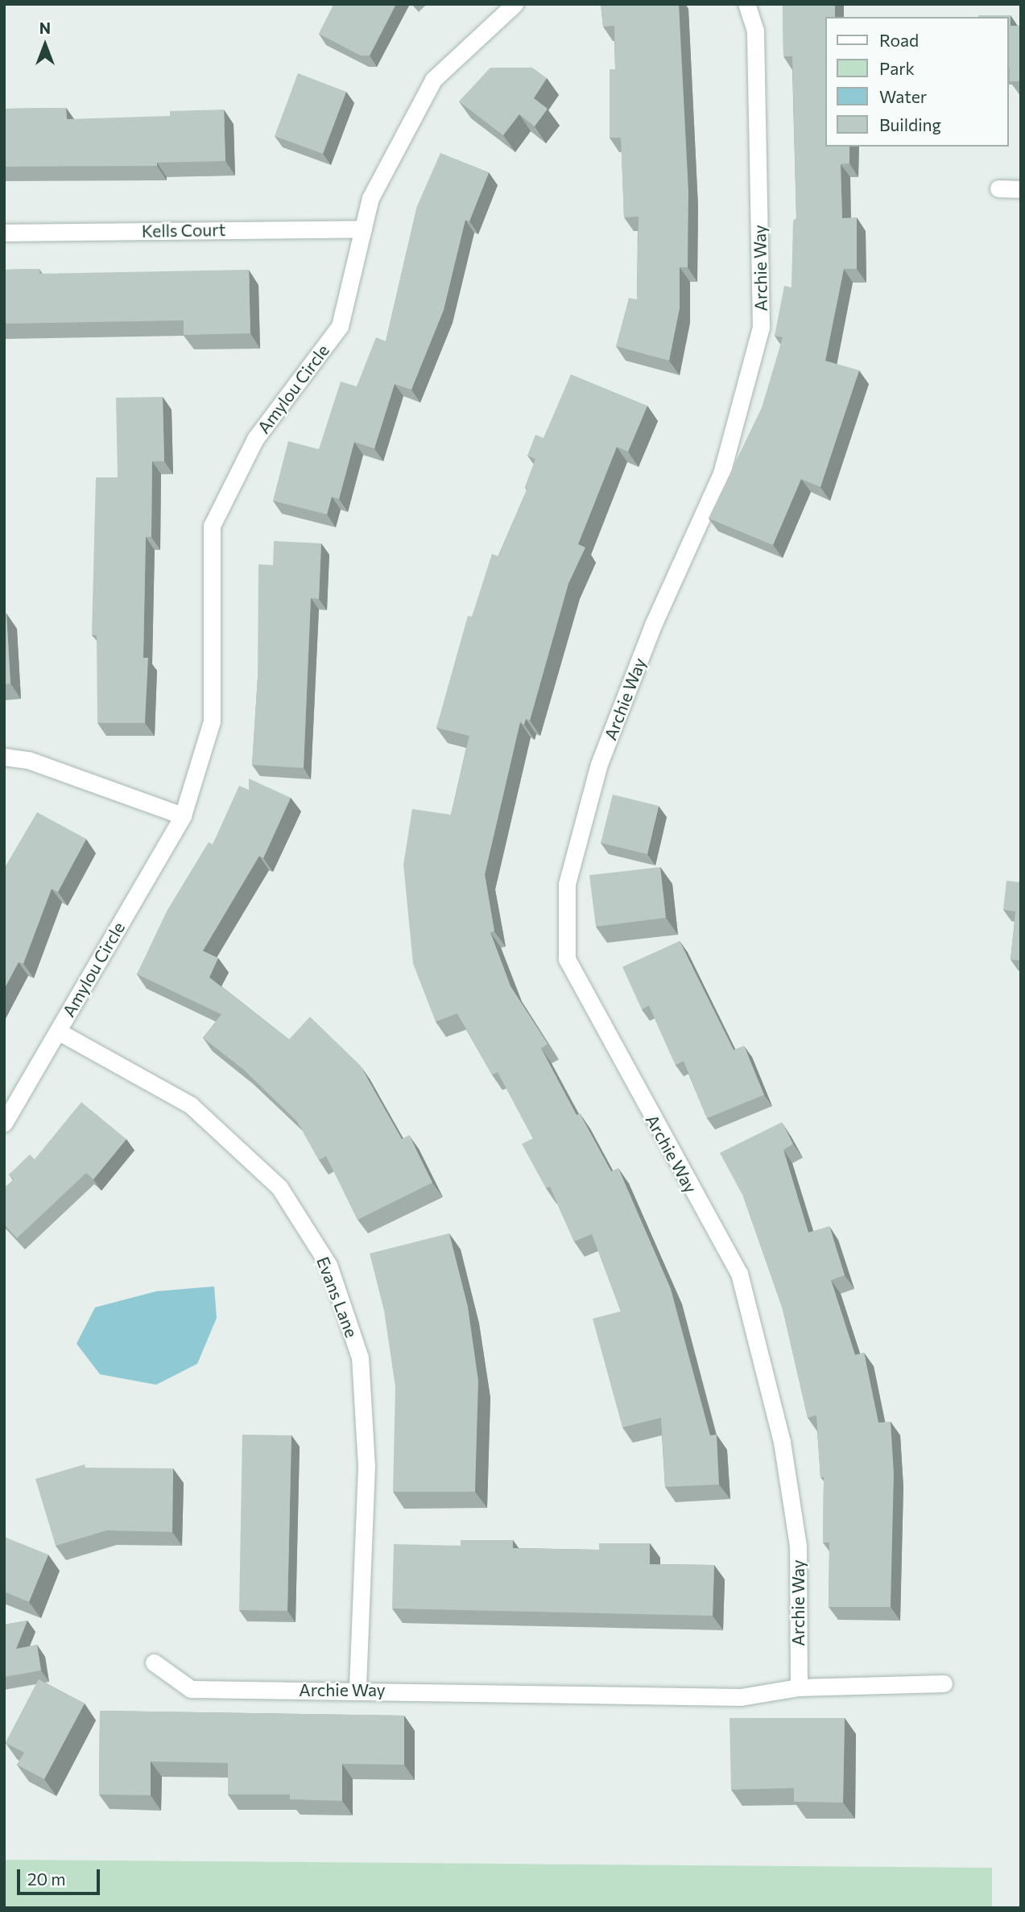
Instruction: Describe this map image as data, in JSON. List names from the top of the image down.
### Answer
{
  "streets": {
    "street": [
      "Kells Court",
      "Archie Way",
      "Amylou Circle",
      "Evans Lane"
    ]
  },
  "crossings": [
    ["Kells Court", "Amylou Circle"],
    ["Archie Way", "Evans Lane"],
    ["Amylou Circle", "Evans Lane"]
  ],
  "legend": [
    "Road",
    "Park",
    "Water",
    "Building"
  ],
  "scale_bar": "20 m",
  "north": "top"
}
